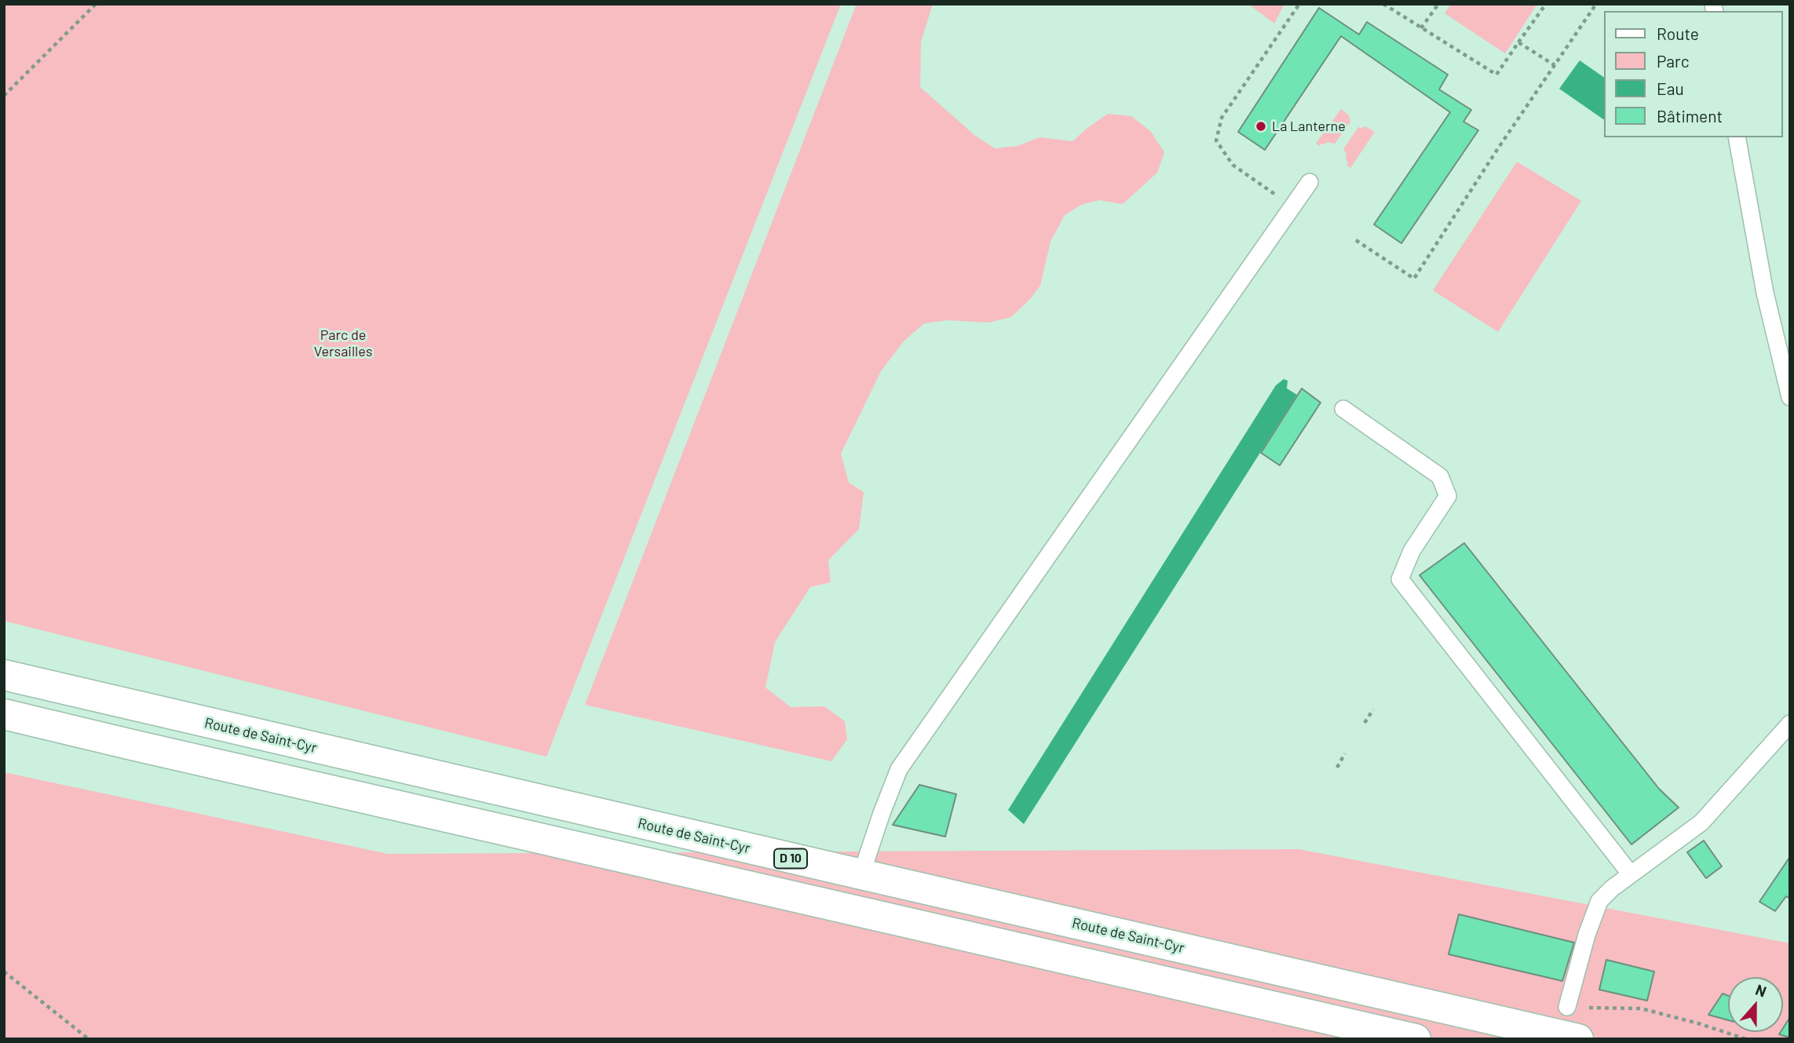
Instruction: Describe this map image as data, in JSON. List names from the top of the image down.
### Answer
{
  "streets": {
    "main road": ["Route de Saint-Cyr", "D 10"]
  },
  "parks": ["Parc de Versailles"],
  "places": ["La Lanterne"],
  "legend": [
    "Route",
    "Parc",
    "Eau",
    "Bâtiment"
  ],
  "north": "top"
}
